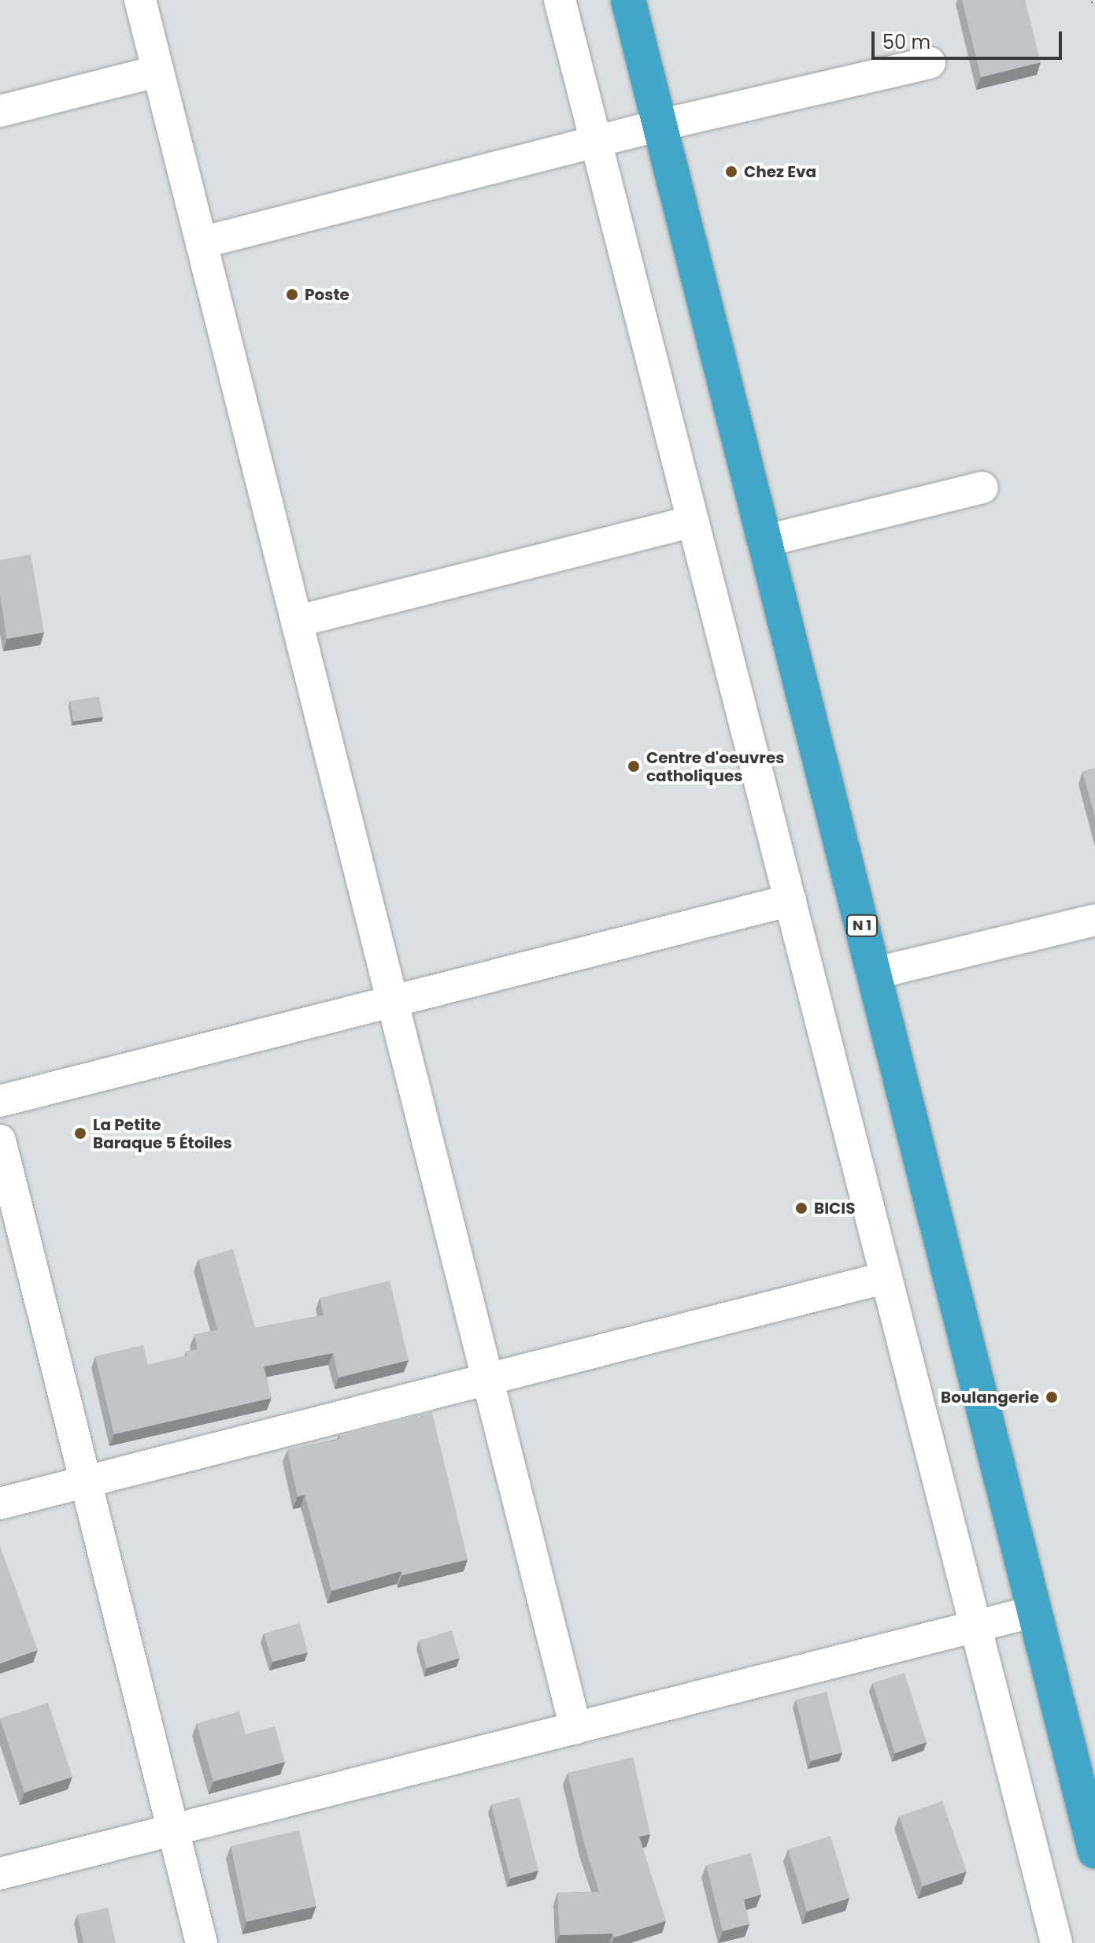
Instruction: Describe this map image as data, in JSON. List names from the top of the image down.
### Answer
{
  "streets": {
    "highway": ["N 1"]
  },
  "places": [
    "Chez Eva",
    "Poste",
    "Centre d'oeuvres catholiques",
    "La Petite Baraque 5 Étoiles",
    "BICIS",
    "Boulangerie"
  ],
  "scale_bar": "50 m"
}
